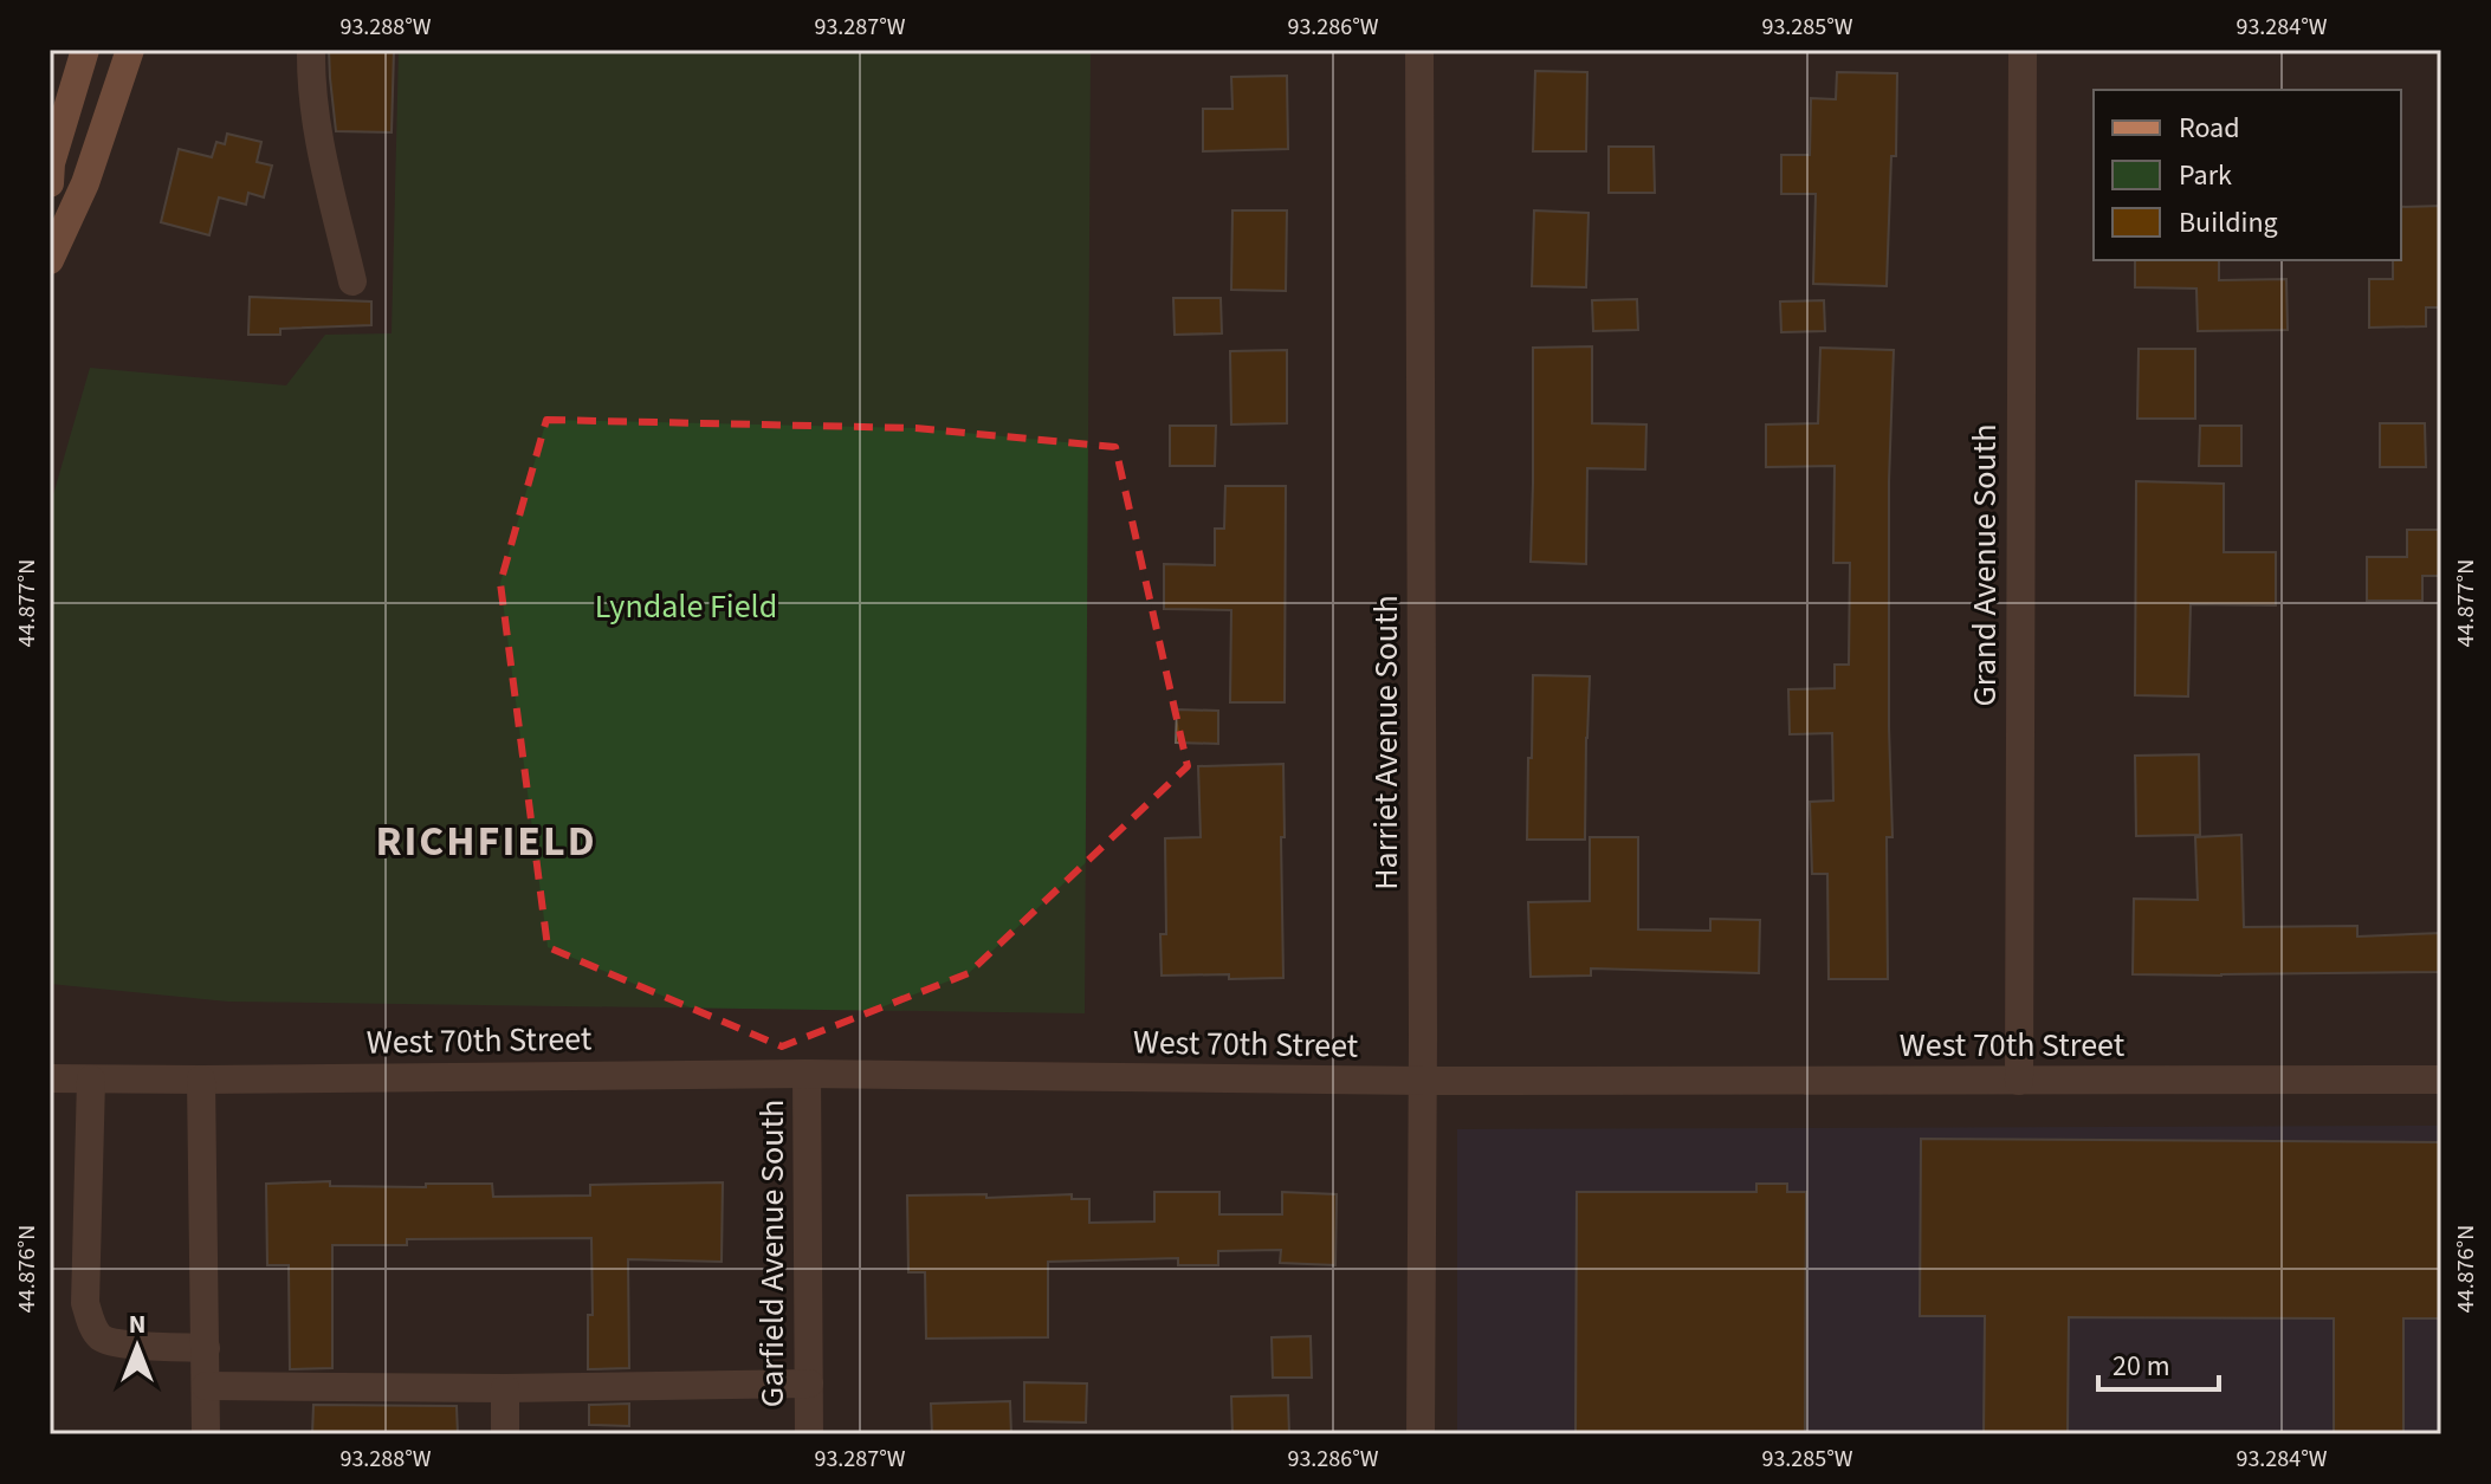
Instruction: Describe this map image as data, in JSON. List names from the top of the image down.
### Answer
{
  "streets": {
    "street": [
      "Grand Avenue South",
      "Harriet Avenue South",
      "West 70th Street",
      "Garfield Avenue South"
    ]
  },
  "crossings": [
    ["Grand Avenue South", "West 70th Street"],
    ["Harriet Avenue South", "West 70th Street"],
    ["West 70th Street", "Garfield Avenue South"]
  ],
  "districts": ["RICHFIELD"],
  "parks": ["Lyndale Field"],
  "legend": ["Road", "Park", "Building"],
  "scale_bar": "20 m",
  "north": "top",
  "coordinates": [
    "93.288°W",
    "93.287°W",
    "93.286°W",
    "93.285°W",
    "93.284°W",
    "44.877°N",
    "44.876°N"
  ]
}
